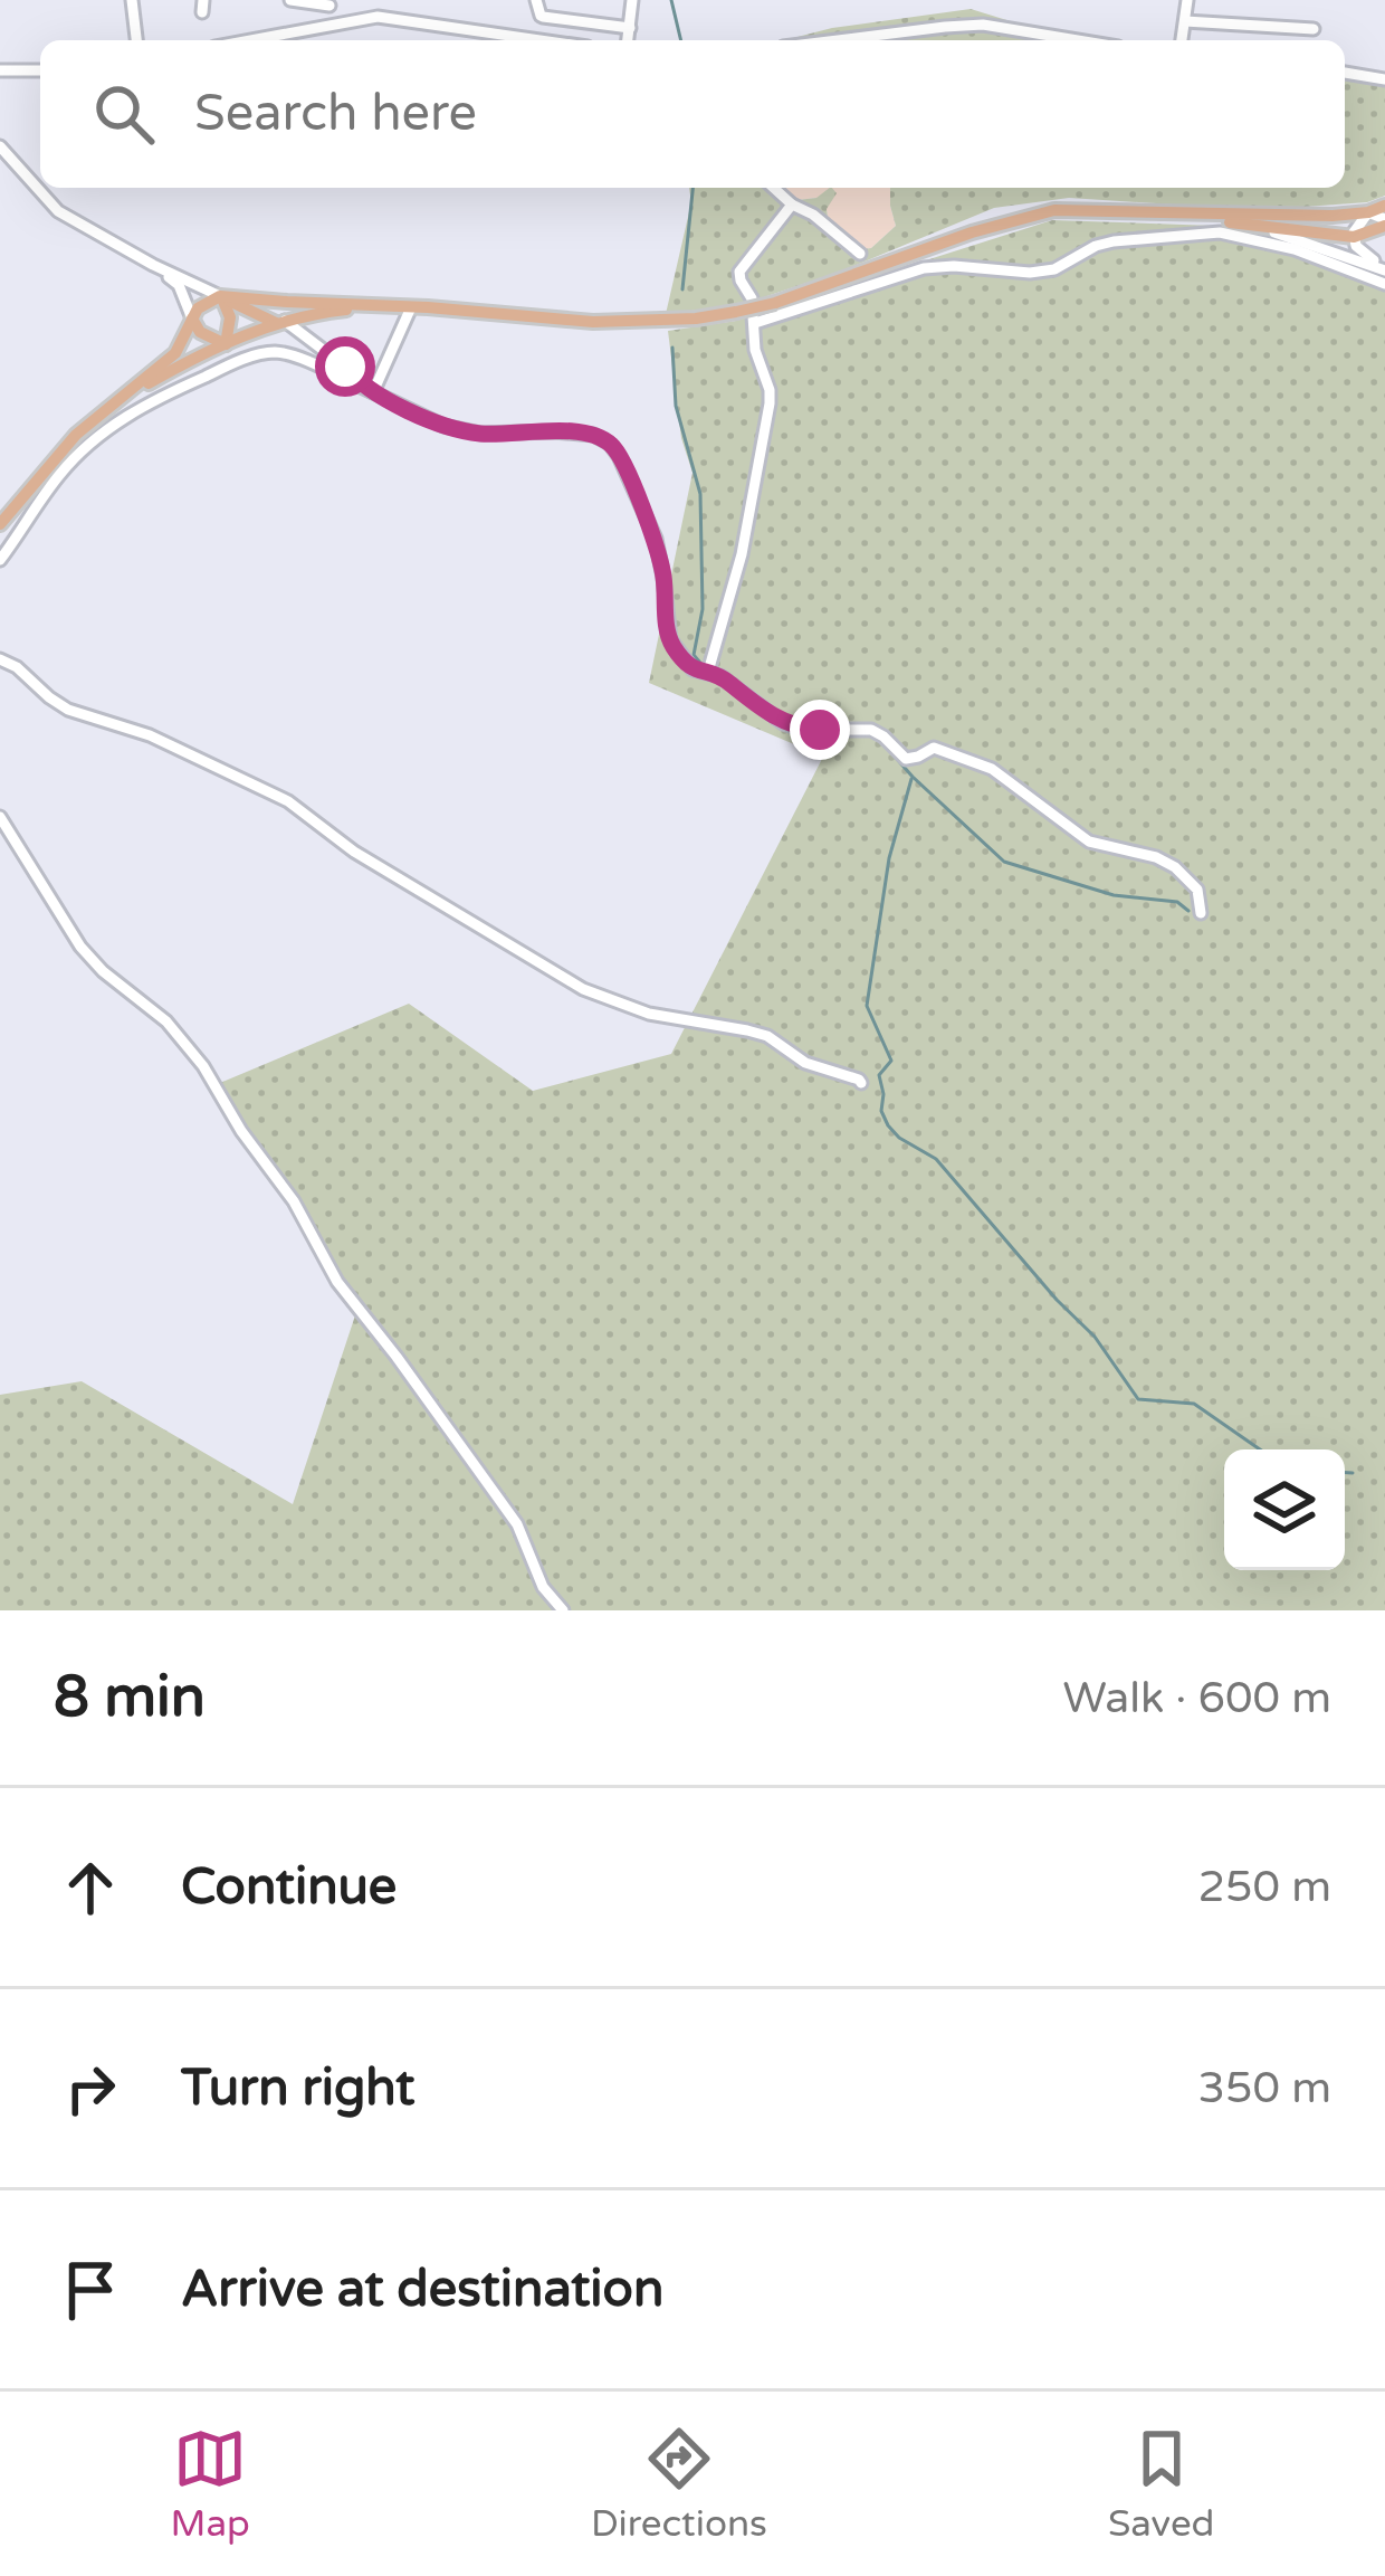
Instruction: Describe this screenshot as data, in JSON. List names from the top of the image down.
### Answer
{
  "page": {
    "search": "Search here",
    "heading": ["8 min", "Walk · 600 m"],
    "list": [
      ["Continue", "250 m"],
      ["Turn right", "350 m"],
      "Arrive at destination"
    ],
    "nav": ["Map", "Directions", "Saved"]
  }
}
